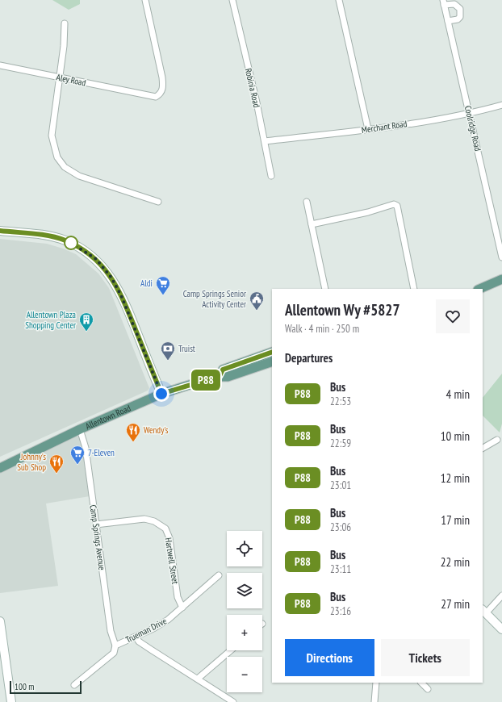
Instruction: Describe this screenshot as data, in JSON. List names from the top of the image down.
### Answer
{
  "streets": {
    "main road": ["Allentown Road"],
    "street": [
      "Aley Road",
      "Robinia Road",
      "Merchant Road",
      "Coolridge Road",
      "Camp Springs Avenue",
      "Hartwell Street",
      "Trueman Drive"
    ]
  },
  "crossings": [
    ["Robinia Road", "Merchant Road"],
    ["Merchant Road", "Coolridge Road"],
    ["Allentown Road", "Camp Springs Avenue"],
    ["Camp Springs Avenue", "Hartwell Street"],
    ["Camp Springs Avenue", "Trueman Drive"],
    ["Hartwell Street", "Trueman Drive"]
  ],
  "places": {
    "supermarket": ["Aldi", "7-Eleven"],
    "public building": ["Camp Springs Senior Activity Center"],
    "building": ["Allentown Plaza Shopping Center"],
    "bank": ["Truist"],
    "restaurant": ["Wendy's", "Johnny's Sub Shop"]
  },
  "lines": ["bus line P88"],
  "scale_bar": "100 m",
  "page": {
    "on_map": "P88",
    "heading": [
      ["Allentown Wy #5827", "Walk · 4 min · 250 m"],
      "Departures"
    ],
    "list": [
      {
        "mark": "P88",
        "name": "Bus",
        "note": "22:53",
        "value": "4 min"
      },
      {
        "mark": "P88",
        "name": "Bus",
        "note": "22:59",
        "value": "10 min"
      },
      {
        "mark": "P88",
        "name": "Bus",
        "note": "23:01",
        "value": "12 min"
      },
      {
        "mark": "P88",
        "name": "Bus",
        "note": "23:06",
        "value": "17 min"
      },
      {
        "mark": "P88",
        "name": "Bus",
        "note": "23:11",
        "value": "22 min"
      },
      {
        "mark": "P88",
        "name": "Bus",
        "note": "23:16",
        "value": "27 min"
      }
    ],
    "map_buttons": ["+", "−"],
    "buttons": ["Directions", "Tickets"],
    "scale": "100 m"
  }
}
